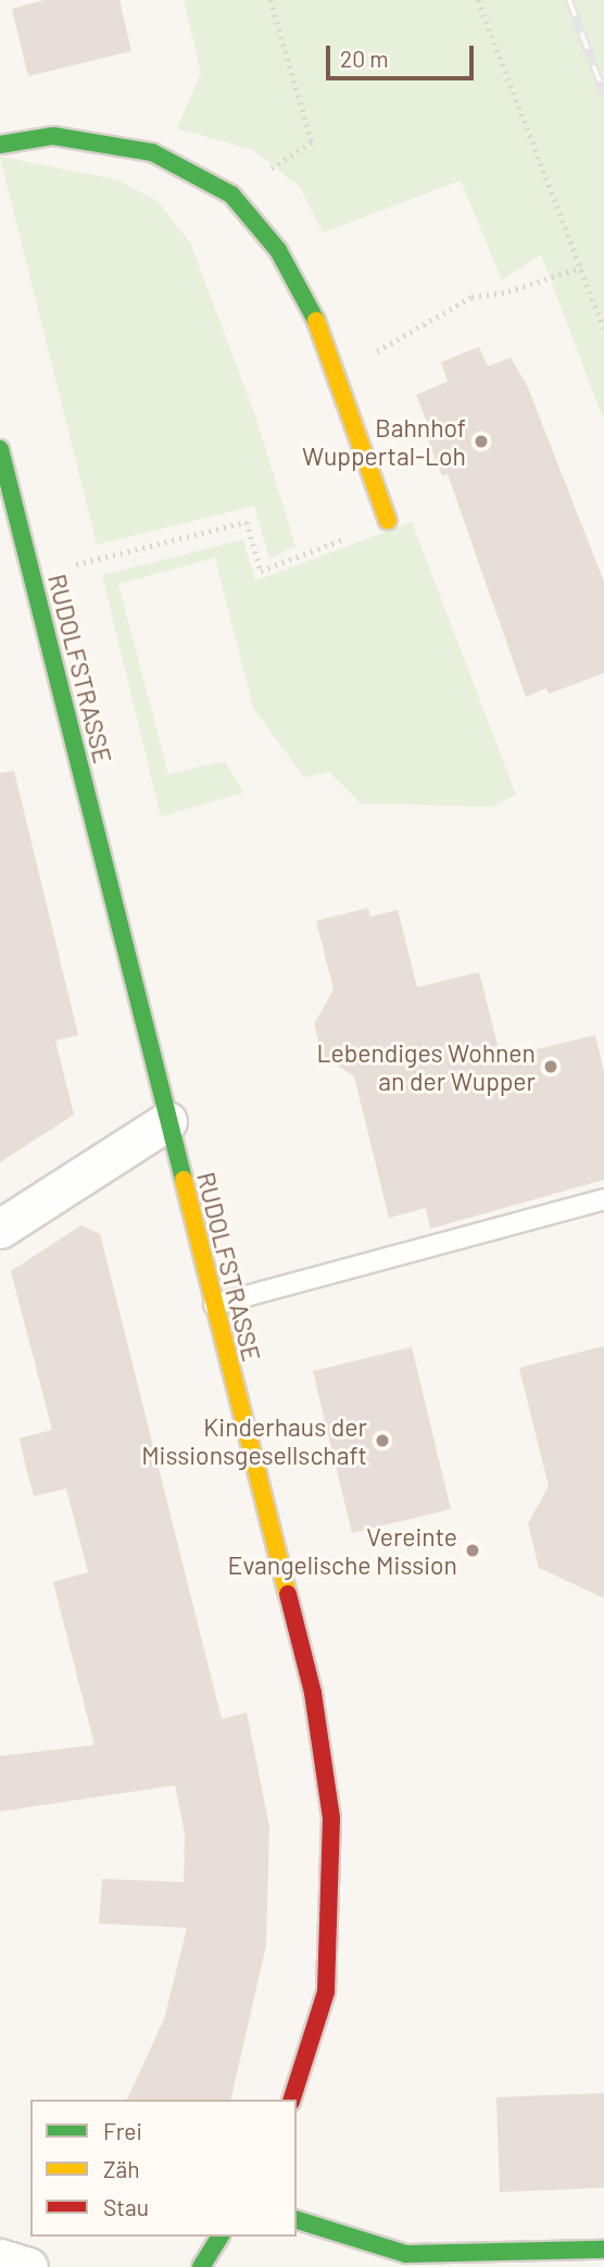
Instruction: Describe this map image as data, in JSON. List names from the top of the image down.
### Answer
{
  "streets": {
    "street": ["RUDOLFSTRASSE"]
  },
  "places": [
    "Bahnhof Wuppertal-Loh",
    "Lebendiges Wohnen an der Wupper",
    "Kinderhaus der Missionsgesellschaft",
    "Vereinte Evangelische Mission"
  ],
  "legend": ["Frei", "Zäh", "Stau"],
  "scale_bar": "20 m"
}
